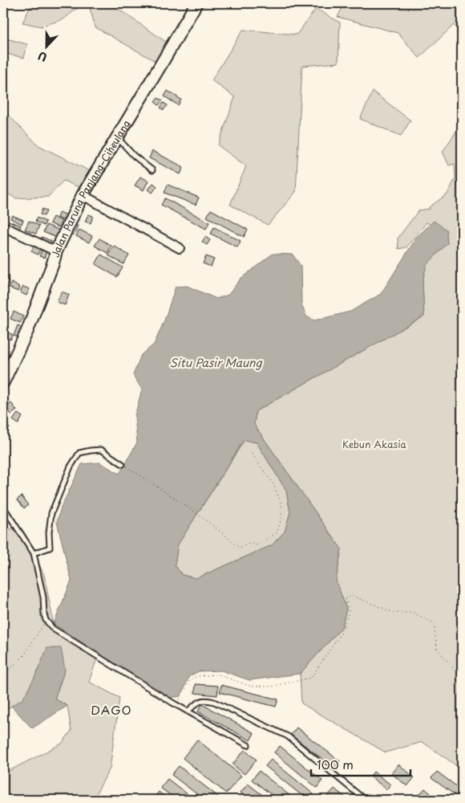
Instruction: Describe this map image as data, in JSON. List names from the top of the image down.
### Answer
{
  "streets": {
    "street": ["Jalan Parung Panjang–Ciheulang"]
  },
  "districts": ["DAGO"],
  "water": ["Situ Pasir Maung"],
  "parks": ["Kebun Akasia"],
  "scale_bar": "100 m",
  "north": "bottom"
}
